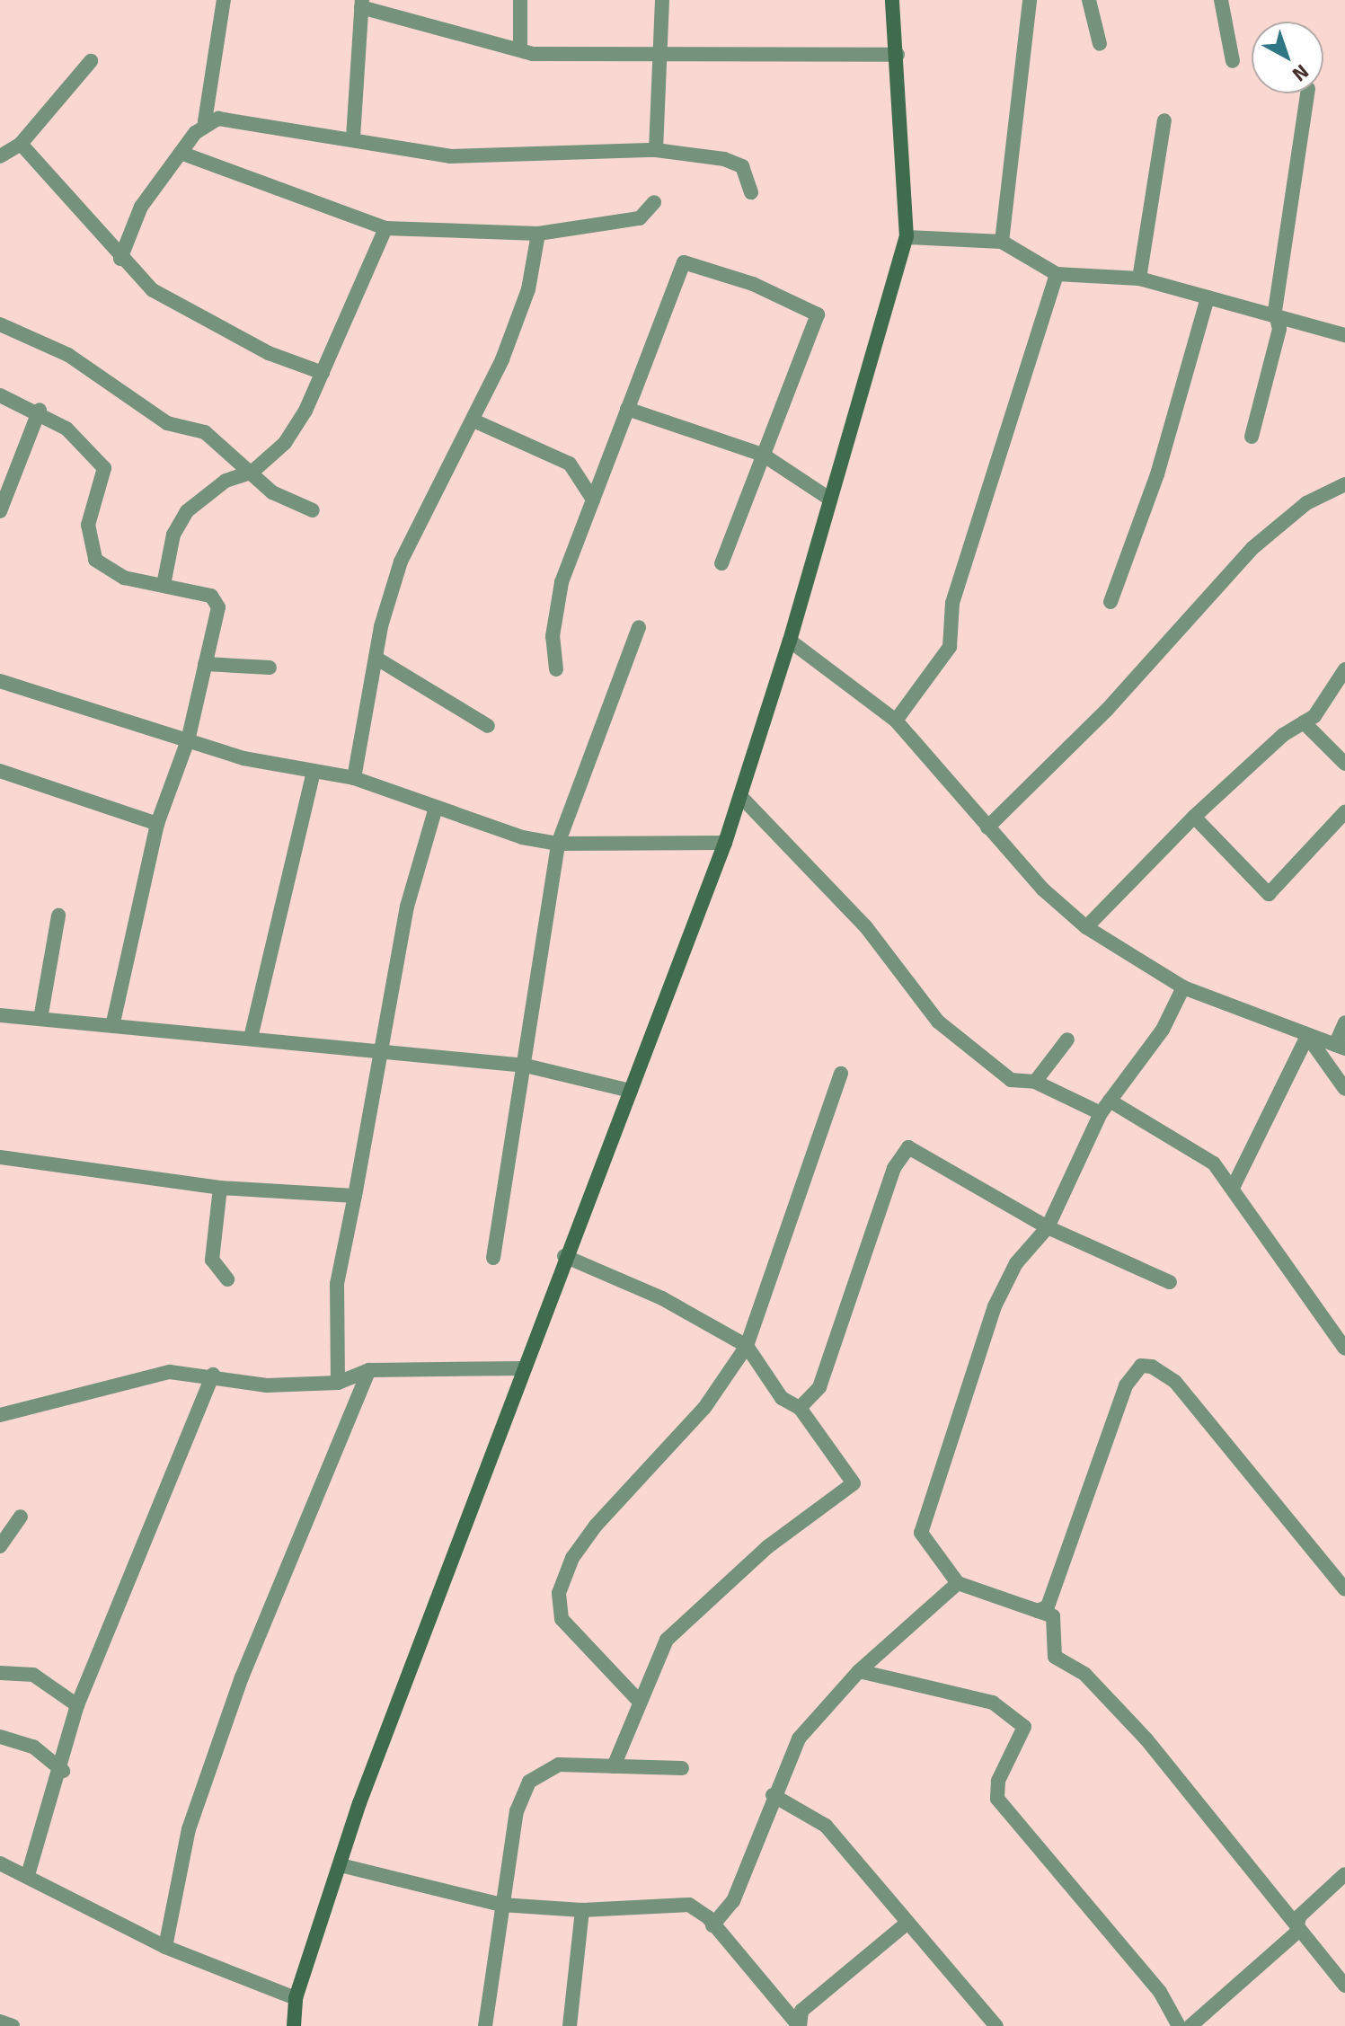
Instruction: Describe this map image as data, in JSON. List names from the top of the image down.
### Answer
{
  "north": "bottom right"
}
